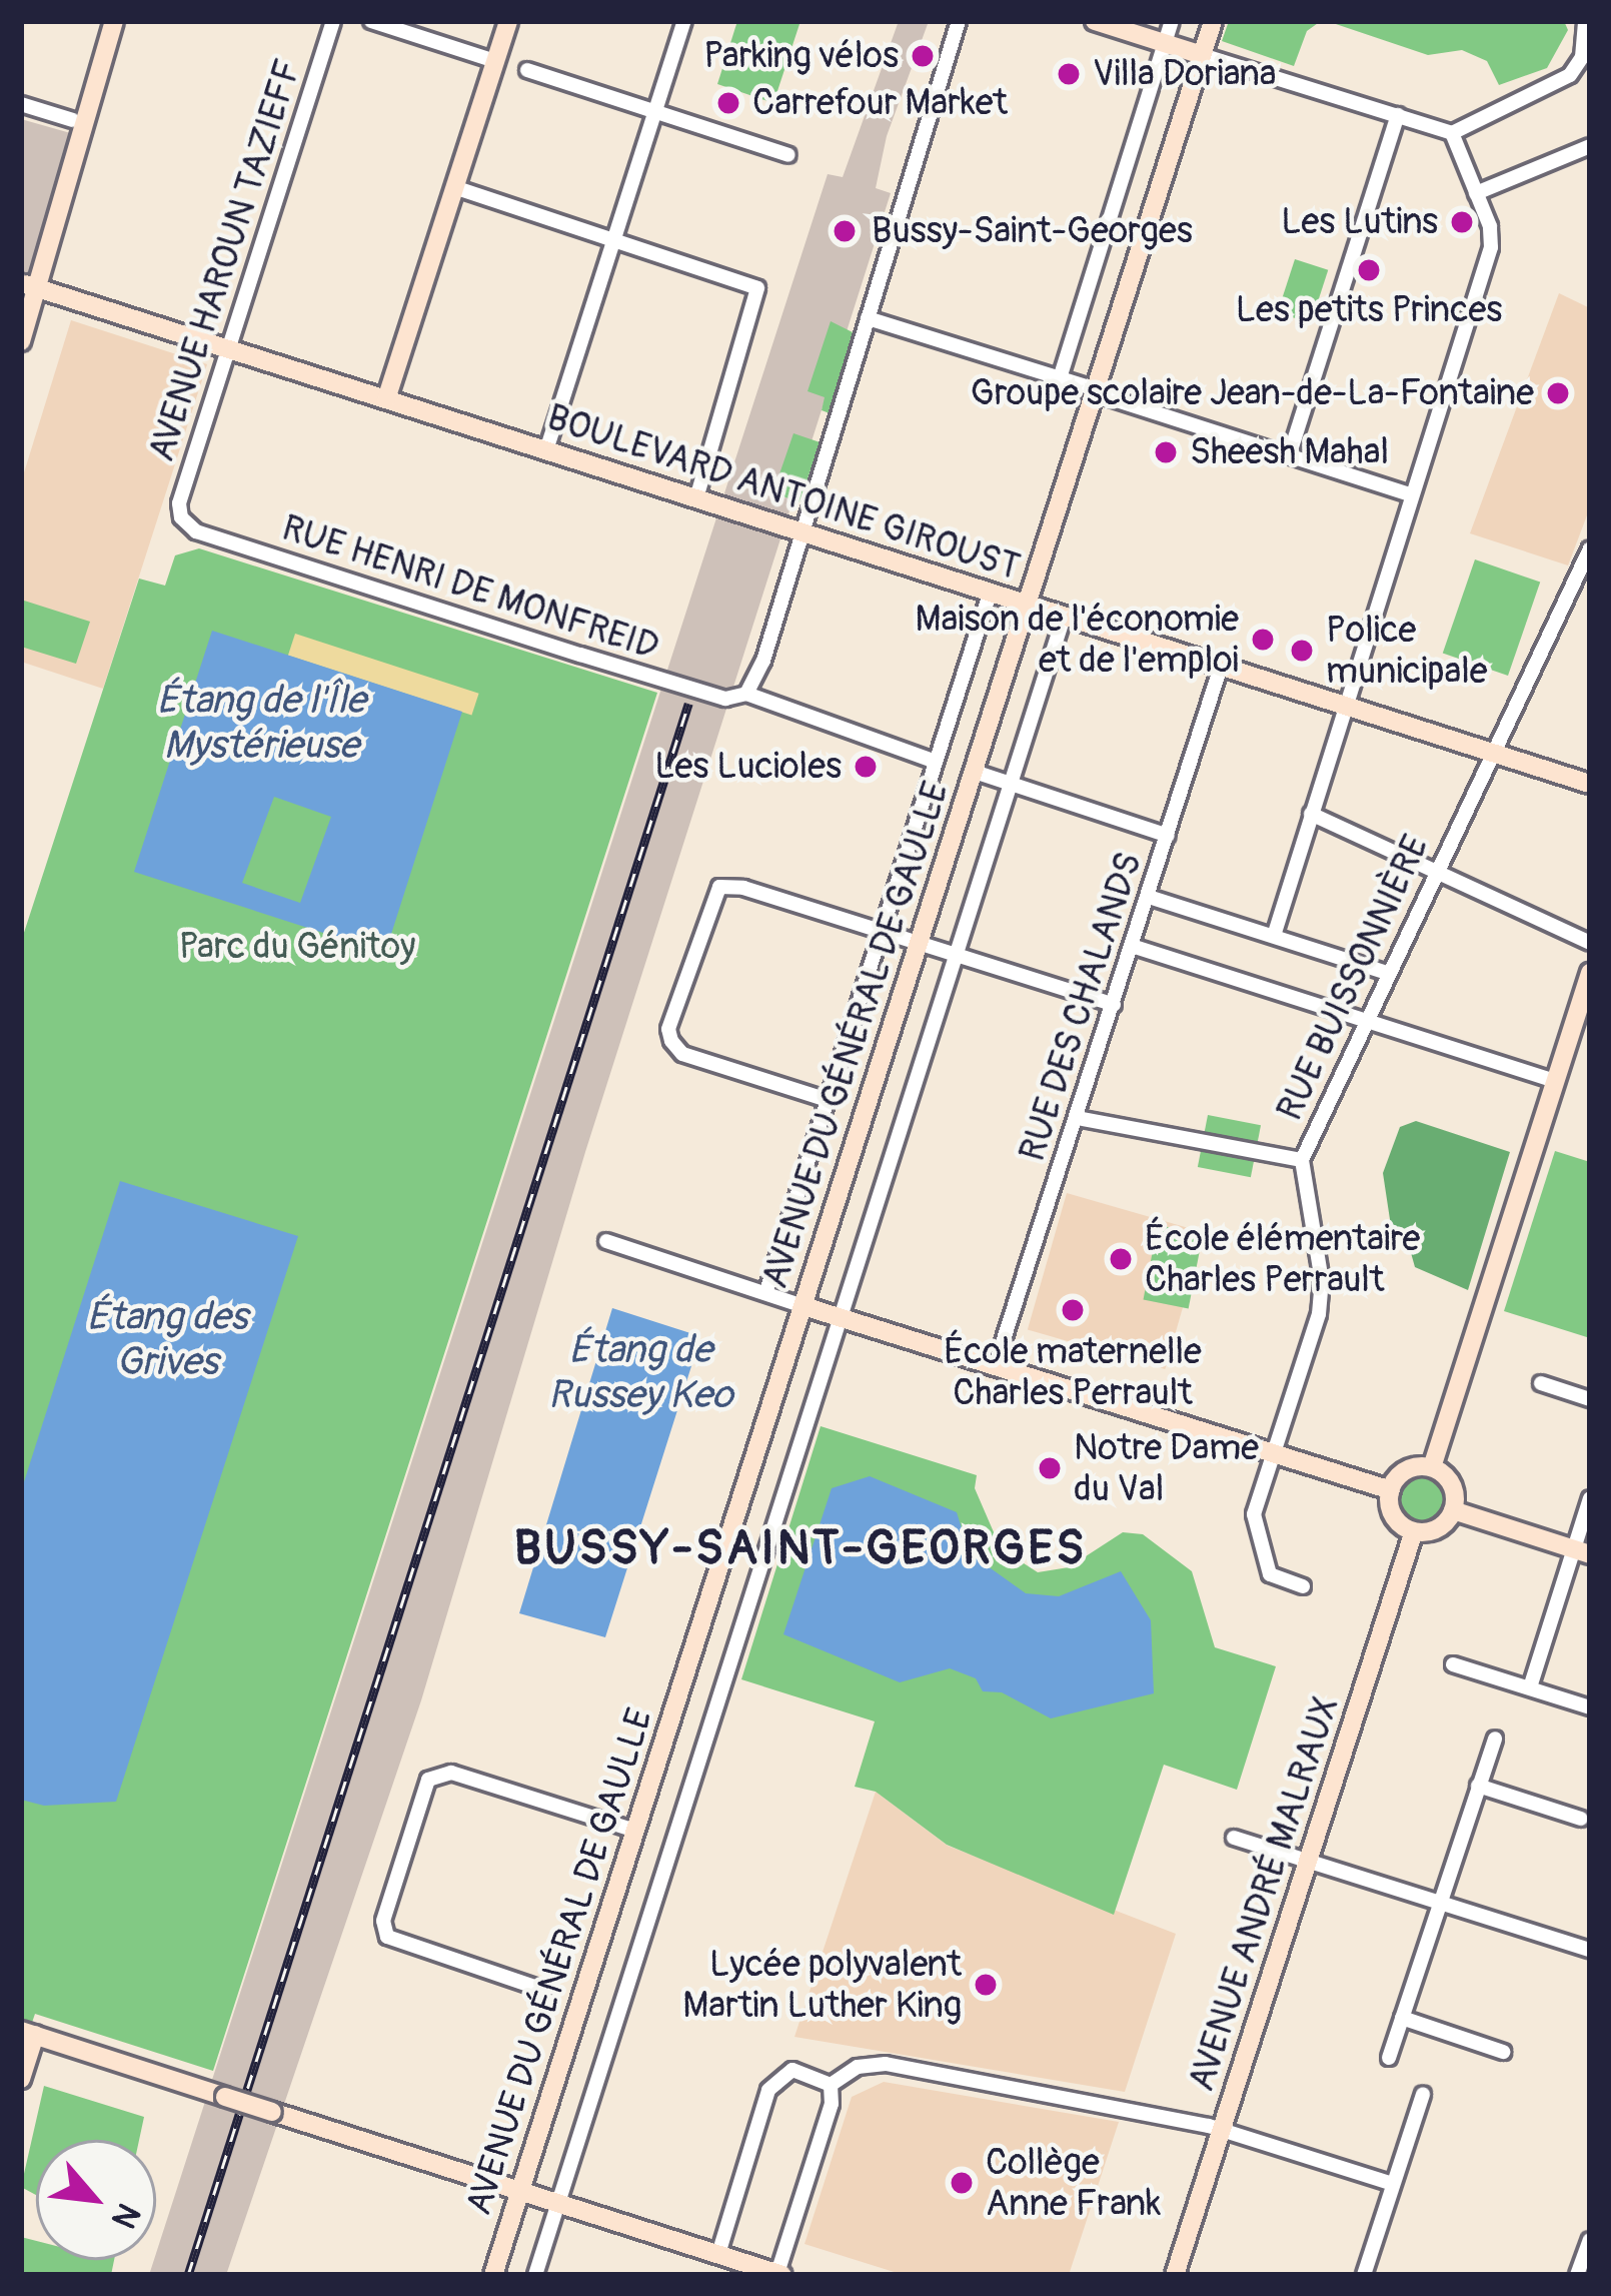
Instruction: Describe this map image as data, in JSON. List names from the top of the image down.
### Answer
{
  "streets": {
    "street": [
      "AVENUE HAROUN TAZIEFF",
      "BOULEVARD ANTOINE GIROUST",
      "RUE HENRI DE MONFREID",
      "RUE BUISSONNIÈRE",
      "RUE DES CHALANDS",
      "AVENUE DU GÉNÉRAL DE GAULLE",
      "AVENUE ANDRÉ MALRAUX"
    ]
  },
  "crossings": [
    ["AVENUE HAROUN TAZIEFF", "BOULEVARD ANTOINE GIROUST"],
    ["AVENUE HAROUN TAZIEFF", "RUE HENRI DE MONFREID"],
    ["BOULEVARD ANTOINE GIROUST", "RUE BUISSONNIÈRE"],
    ["BOULEVARD ANTOINE GIROUST", "RUE DES CHALANDS"],
    ["BOULEVARD ANTOINE GIROUST", "AVENUE DU GÉNÉRAL DE GAULLE"]
  ],
  "districts": ["BUSSY-SAINT-GEORGES"],
  "water": ["Étang de l'Île Mystérieuse", "Étang des Grives", "Étang de Russey Keo"],
  "parks": ["Parc du Génitoy"],
  "places": [
    "Parking vélos",
    "Villa Doriana",
    "Carrefour Market",
    "Les Lutins",
    "Bussy-Saint-Georges",
    "Les petits Princes",
    "Groupe scolaire Jean-de-La-Fontaine",
    "Sheesh Mahal",
    "Maison de l'économie et de l'emploi",
    "Police municipale",
    "Les Lucioles",
    "École élémentaire Charles Perrault",
    "École maternelle Charles Perrault",
    "Notre Dame du Val",
    "Lycée polyvalent Martin Luther King",
    "Collège Anne Frank"
  ],
  "north": "bottom right"
}
